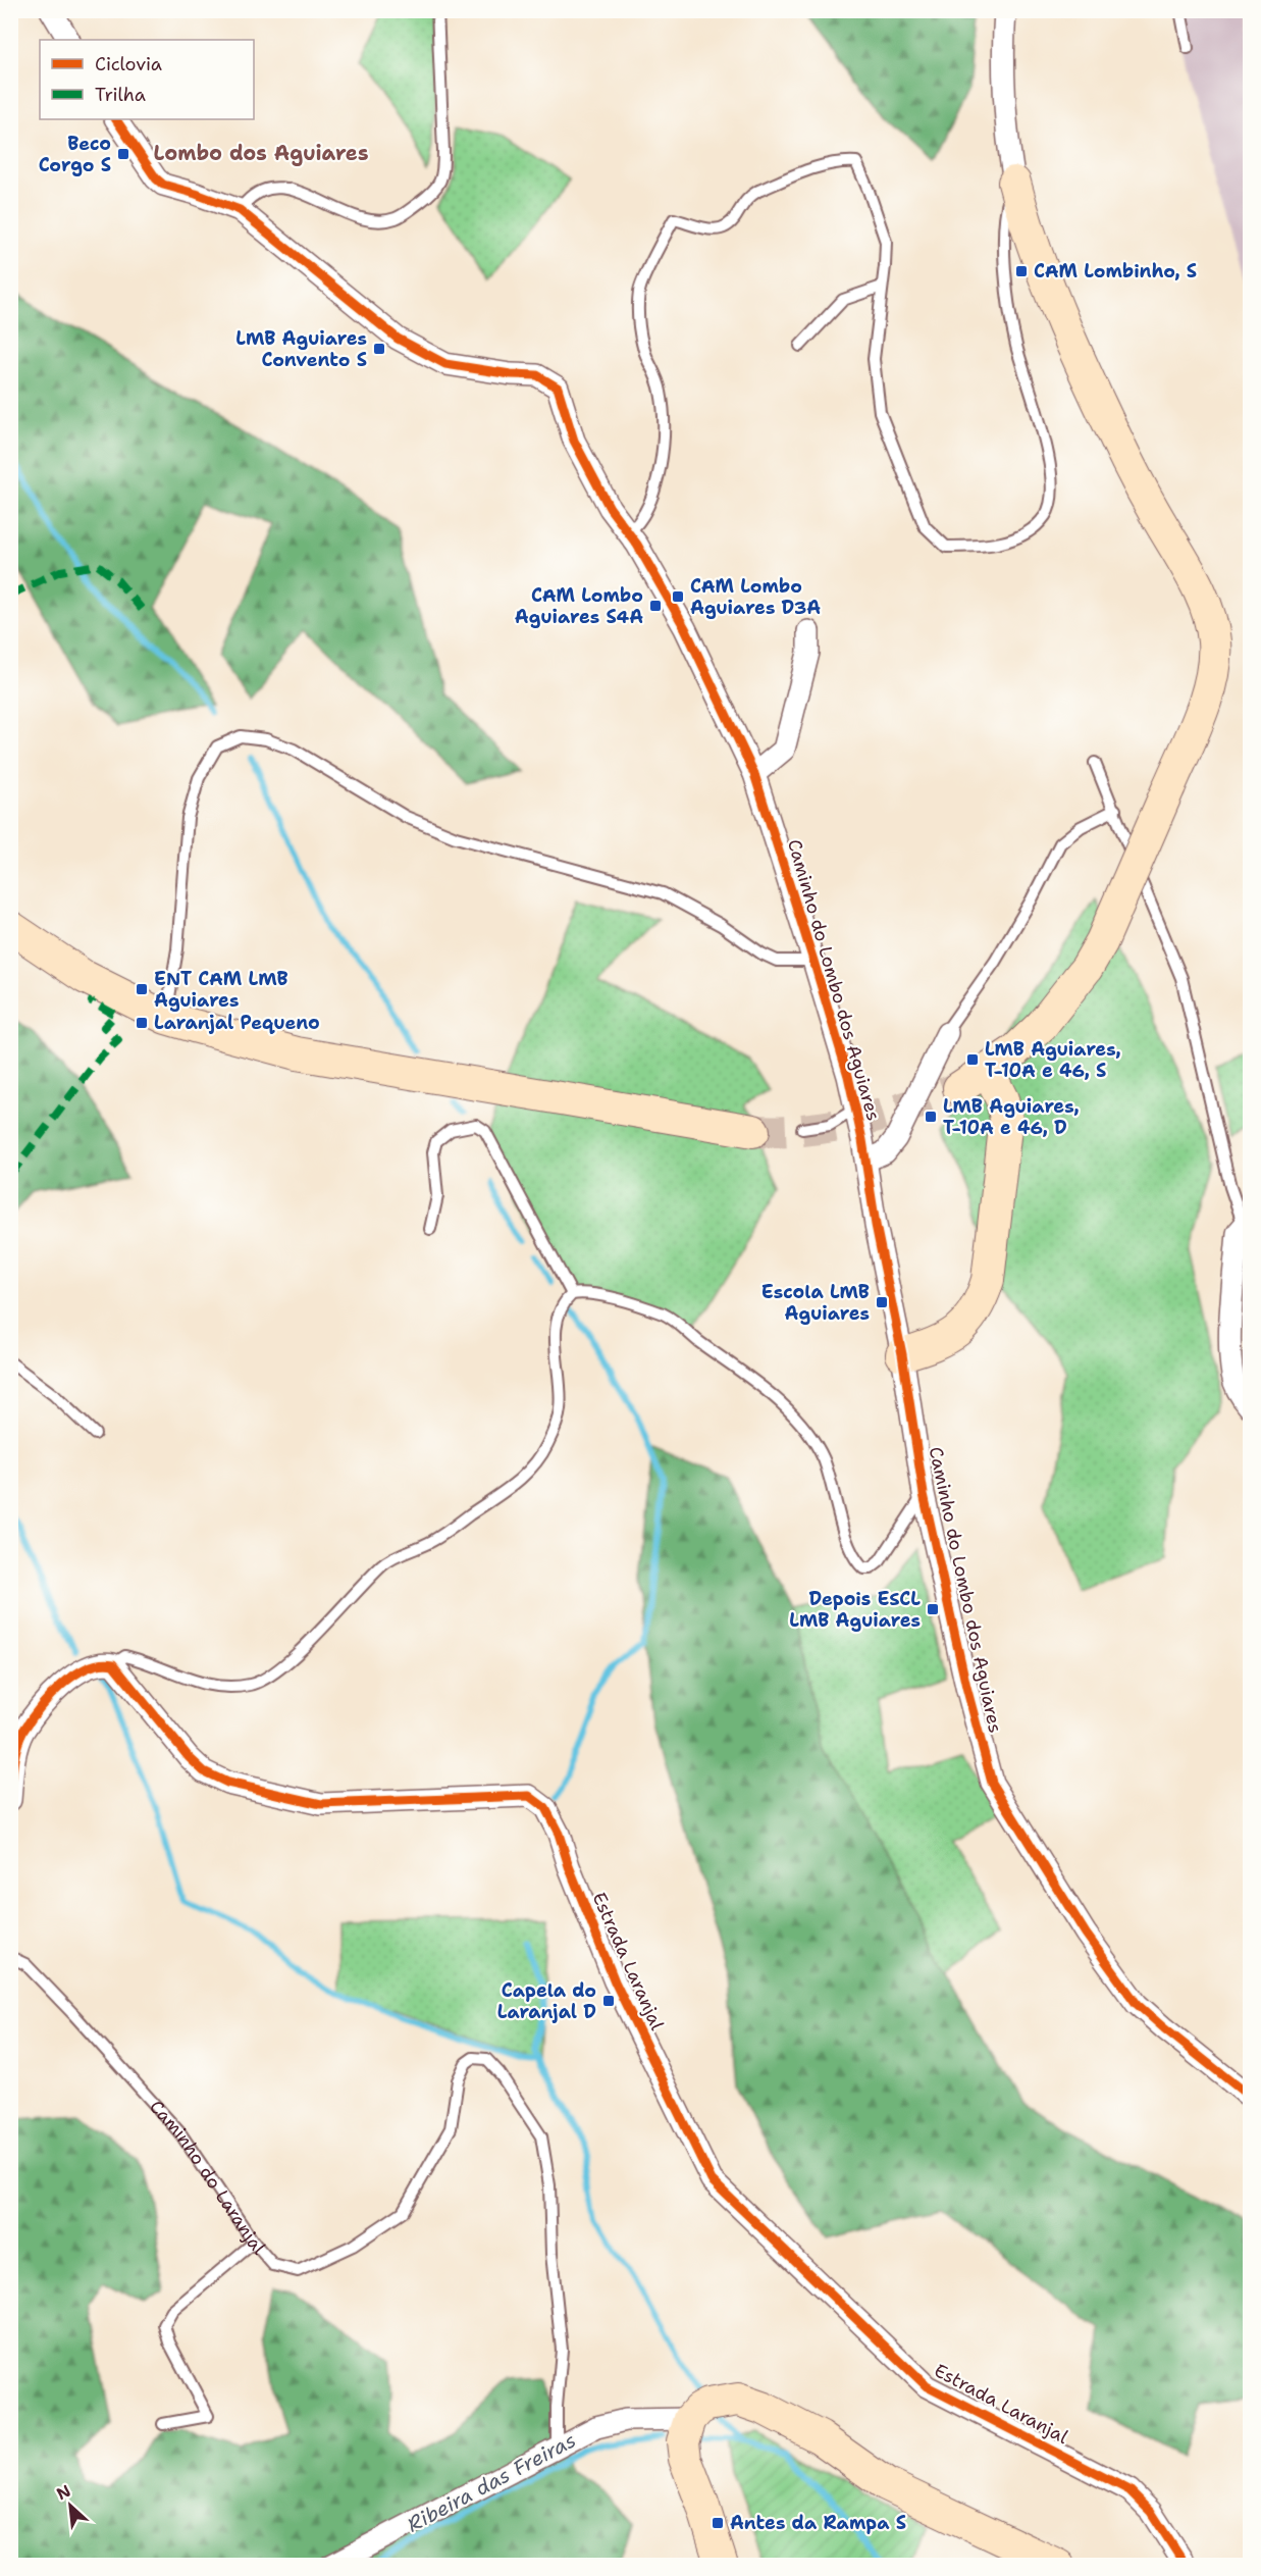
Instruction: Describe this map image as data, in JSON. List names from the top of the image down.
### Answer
{
  "streets": {
    "street": ["Caminho do Lombo dos Aguiares", "Estrada Laranjal"],
    "lane": ["Caminho do Laranjal"]
  },
  "districts": ["Lombo dos Aguiares"],
  "water": ["Ribeira das Freiras"],
  "places": {
    "transit": [
      "Beco Corgo S",
      "CAM Lombinho, S",
      "LMB Aguiares Convento S",
      "CAM Lombo Aguiares D3A",
      "CAM Lombo Aguiares S4A",
      "ENT CAM LMB Aguiares",
      "Laranjal Pequeno",
      "LMB Aguiares, T-10A e 46, S",
      "LMB Aguiares, T-10A e 46, D",
      "Escola LMB Aguiares",
      "Depois ESCL LMB Aguiares",
      "Capela do Laranjal D",
      "Antes da Rampa S"
    ]
  },
  "legend": ["Ciclovia", "Trilha"],
  "north": "top left"
}
